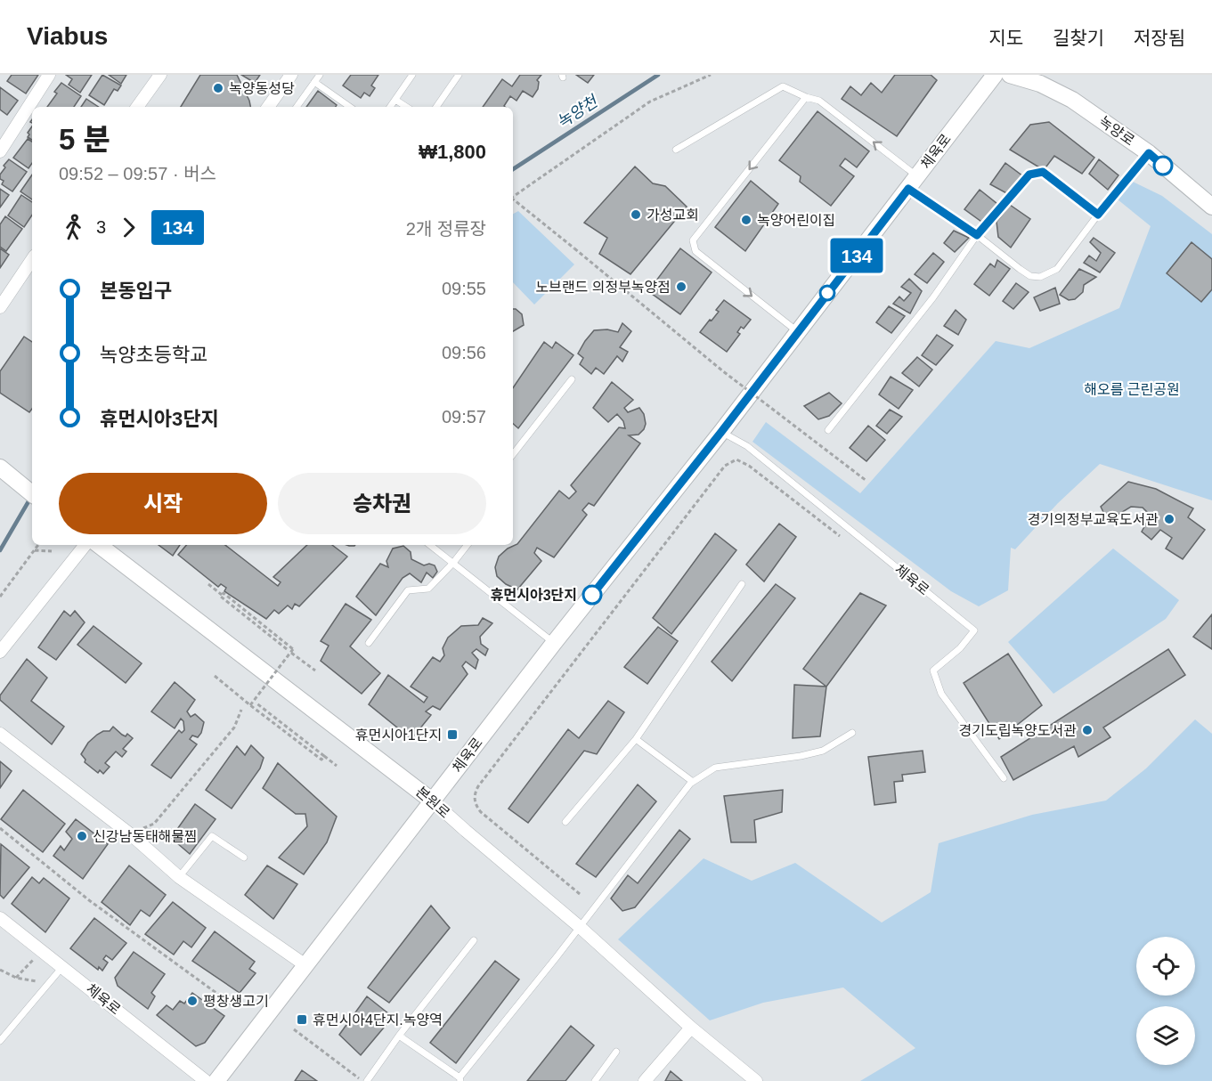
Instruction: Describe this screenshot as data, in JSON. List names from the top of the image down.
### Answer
{
  "streets": {
    "street": ["녹양로", "체육로", "본원로"]
  },
  "crossings": [
    ["체육로", "본원로"]
  ],
  "water": ["녹양천"],
  "parks": ["해오름 근린공원"],
  "places": {
    "other": [
      "녹양동성당",
      "가성교회",
      "녹양어린이집",
      "노브랜드 의정부녹양점",
      "경기의정부교육도서관",
      "휴먼시아3단지",
      "경기도립녹양도서관",
      "신강남동태해물찜",
      "평창생고기"
    ],
    "transit": ["휴먼시아1단지", "휴먼시아4단지.녹양역"]
  },
  "lines": ["bus line 134"],
  "page": {
    "header": "Viabus",
    "nav": ["지도", "길찾기", "저장됨"],
    "on_map": "134",
    "heading": ["5 분", "09:52 – 09:57 · 버스", "₩1,800"],
    "legs": ["3", "134", "2개 정류장"],
    "list": [
      {
        "name": "본동입구",
        "value": "09:55"
      },
      {
        "name": "녹양초등학교",
        "value": "09:56"
      },
      {
        "name": "휴먼시아3단지",
        "value": "09:57"
      }
    ],
    "buttons": ["시작", "승차권"]
  }
}
